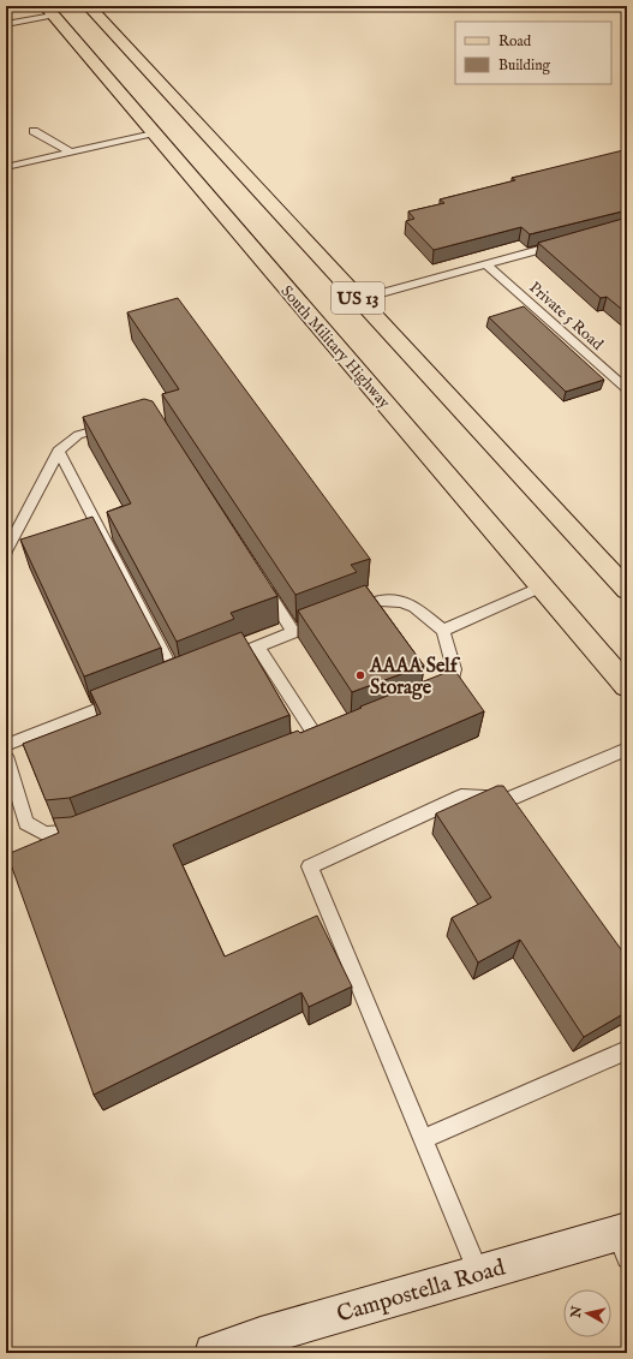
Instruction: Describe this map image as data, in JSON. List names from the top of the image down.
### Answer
{
  "streets": {
    "main road": ["US 13", "South Military Highway", "Campostella Road"],
    "lane": ["Private 5 Road"]
  },
  "crossings": [
    ["US 13", "Private 5 Road"]
  ],
  "places": ["AAAA Self Storage"],
  "legend": ["Road", "Building"],
  "north": "left"
}
